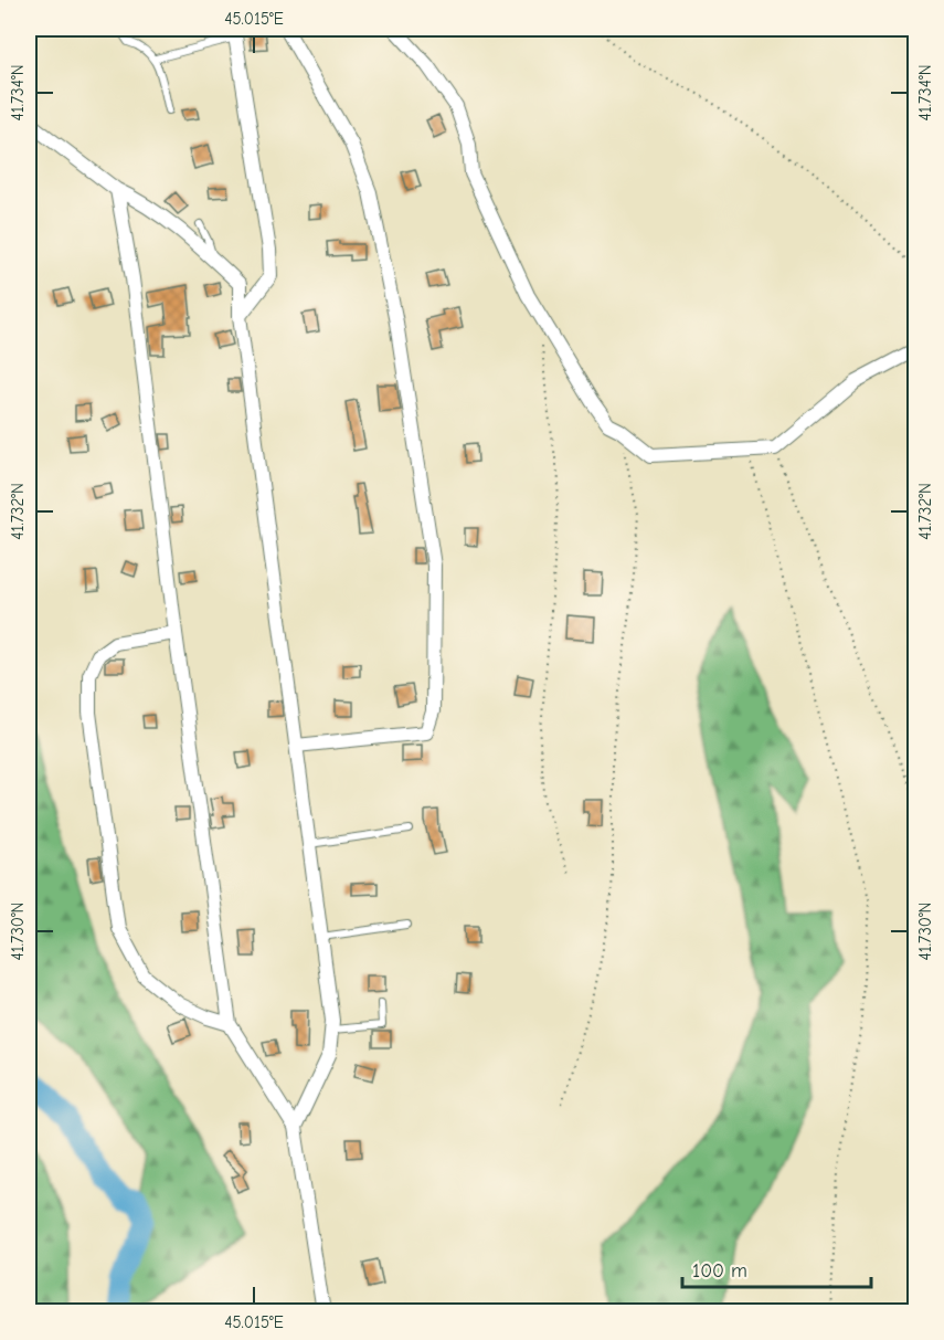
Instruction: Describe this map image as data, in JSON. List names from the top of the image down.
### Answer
{
  "scale_bar": "100 m",
  "coordinates": [
    "45.015°E",
    "41.734°N",
    "41.732°N",
    "41.730°N"
  ]
}
